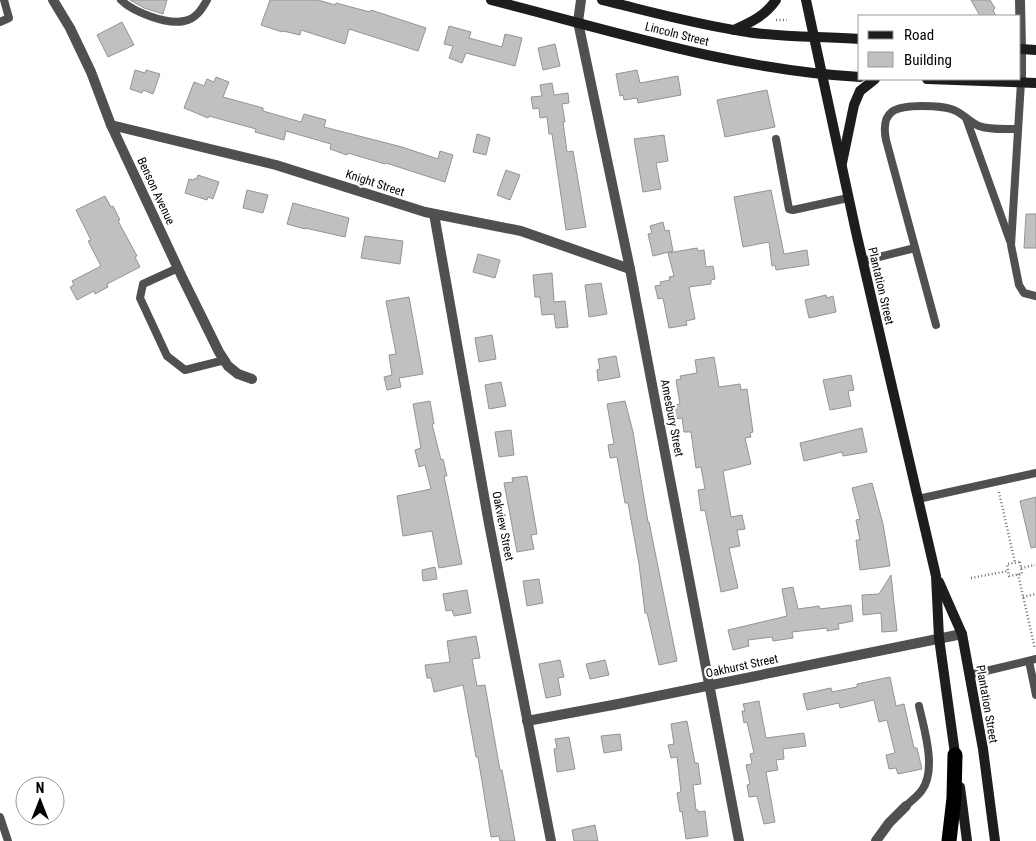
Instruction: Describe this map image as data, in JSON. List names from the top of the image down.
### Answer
{
  "streets": {
    "main road": ["Lincoln Street", "Plantation Street"],
    "street": [
      "Knight Street",
      "Benson Avenue",
      "Amesbury Street",
      "Oakview Street",
      "Oakhurst Street"
    ]
  },
  "crossings": [
    ["Lincoln Street", "Plantation Street"],
    ["Lincoln Street", "Amesbury Street"],
    ["Knight Street", "Benson Avenue"],
    ["Knight Street", "Amesbury Street"],
    ["Knight Street", "Oakview Street"],
    ["Plantation Street", "Oakhurst Street"],
    ["Amesbury Street", "Oakhurst Street"],
    ["Oakview Street", "Oakhurst Street"]
  ],
  "legend": ["Road", "Building"],
  "north": "top"
}
